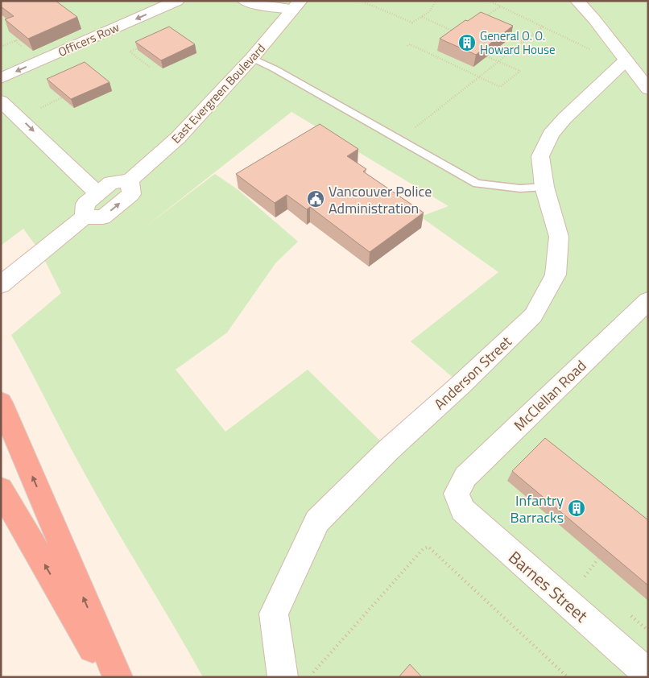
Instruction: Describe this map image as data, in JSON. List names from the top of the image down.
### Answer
{
  "streets": {
    "street": [
      "Officers Row",
      "East Evergreen Boulevard",
      "Anderson Street",
      "McClellan Road",
      "Barnes Street"
    ]
  },
  "crossings": [
    ["McClellan Road", "Barnes Street"]
  ],
  "places": {
    "building": ["General O. O. Howard House", "Infantry Barracks"],
    "public building": ["Vancouver Police Administration"]
  }
}
